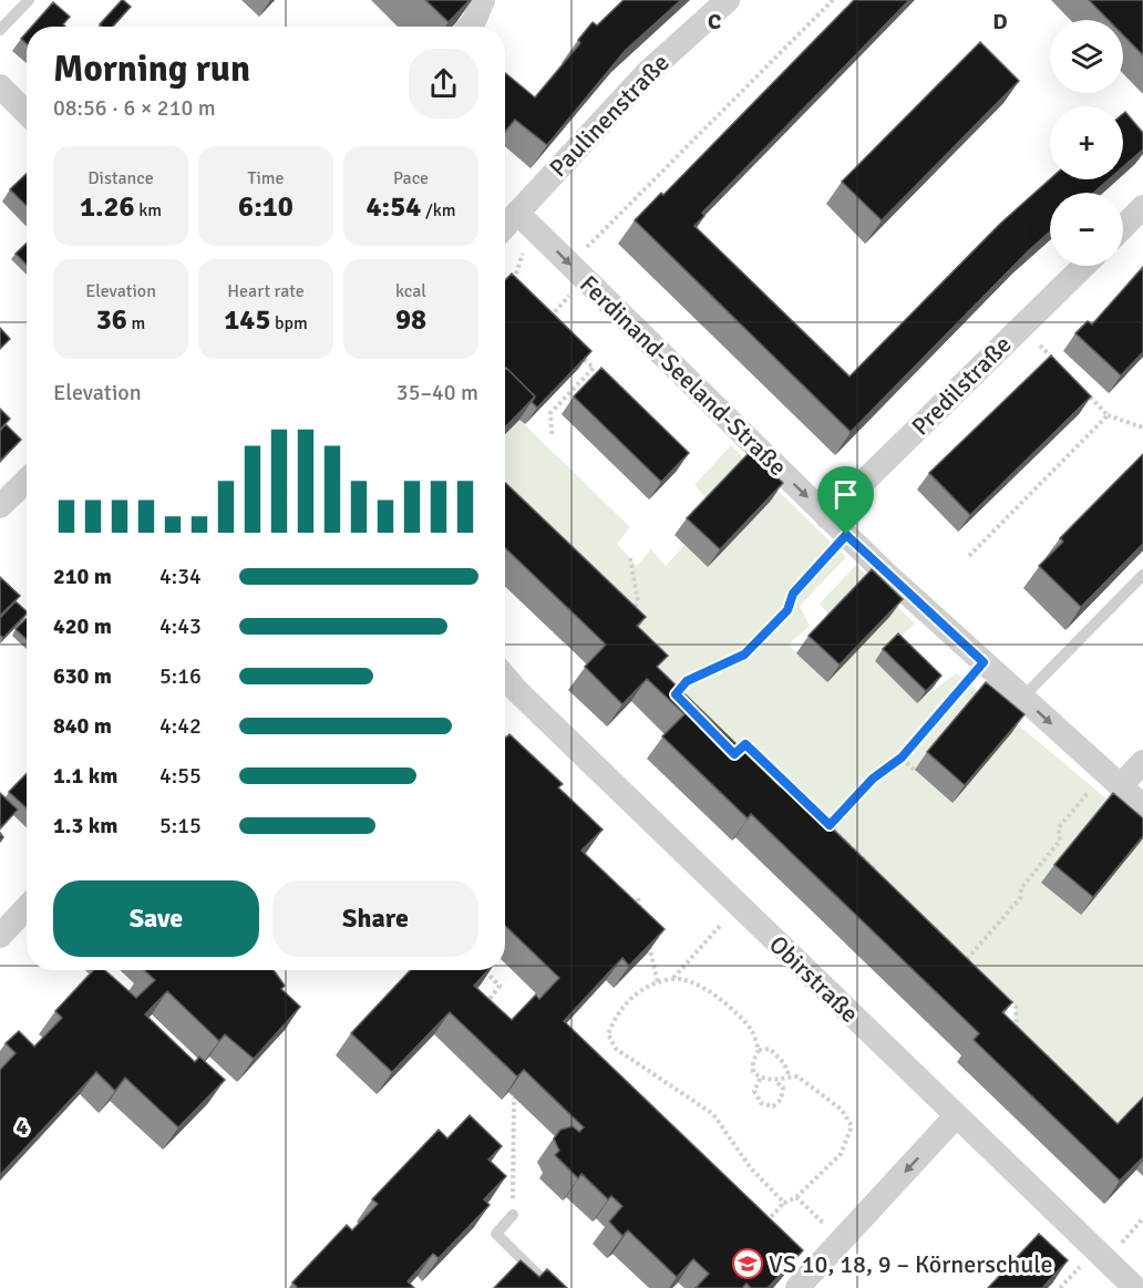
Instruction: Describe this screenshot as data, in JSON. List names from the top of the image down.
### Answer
{
  "streets": {
    "street": [
      "Paulinenstraße",
      "Ferdinand-Seeland-Straße",
      "Predilstraße",
      "Obirstraße"
    ]
  },
  "crossings": [
    ["Paulinenstraße", "Ferdinand-Seeland-Straße"],
    ["Ferdinand-Seeland-Straße", "Predilstraße"]
  ],
  "one_way": ["Ferdinand-Seeland-Straße"],
  "places": {
    "school or university": ["VS 10, 18, 9 – Körnerschule"]
  },
  "page": {
    "map_buttons": ["+", "−"],
    "heading": ["Morning run", "08:56 · 6 × 210 m"],
    "stats": [
      ["Distance", "1.26 km"],
      ["Time", "6:10"],
      ["Pace", "4:54 /km"],
      ["Elevation", "36 m"],
      ["Heart rate", "145 bpm"],
      ["kcal", "98"]
    ],
    "chart": ["Elevation", "35–40 m"],
    "list": [
      {
        "name": "210 m",
        "note": "4:34"
      },
      {
        "name": "420 m",
        "note": "4:43"
      },
      {
        "name": "630 m",
        "note": "5:16"
      },
      {
        "name": "840 m",
        "note": "4:42"
      },
      {
        "name": "1.1 km",
        "note": "4:55"
      },
      {
        "name": "1.3 km",
        "note": "5:15"
      }
    ],
    "buttons": ["Save", "Share"]
  },
  "grid": {
    "columns": ["C", "D"],
    "rows": ["4"]
  }
}
